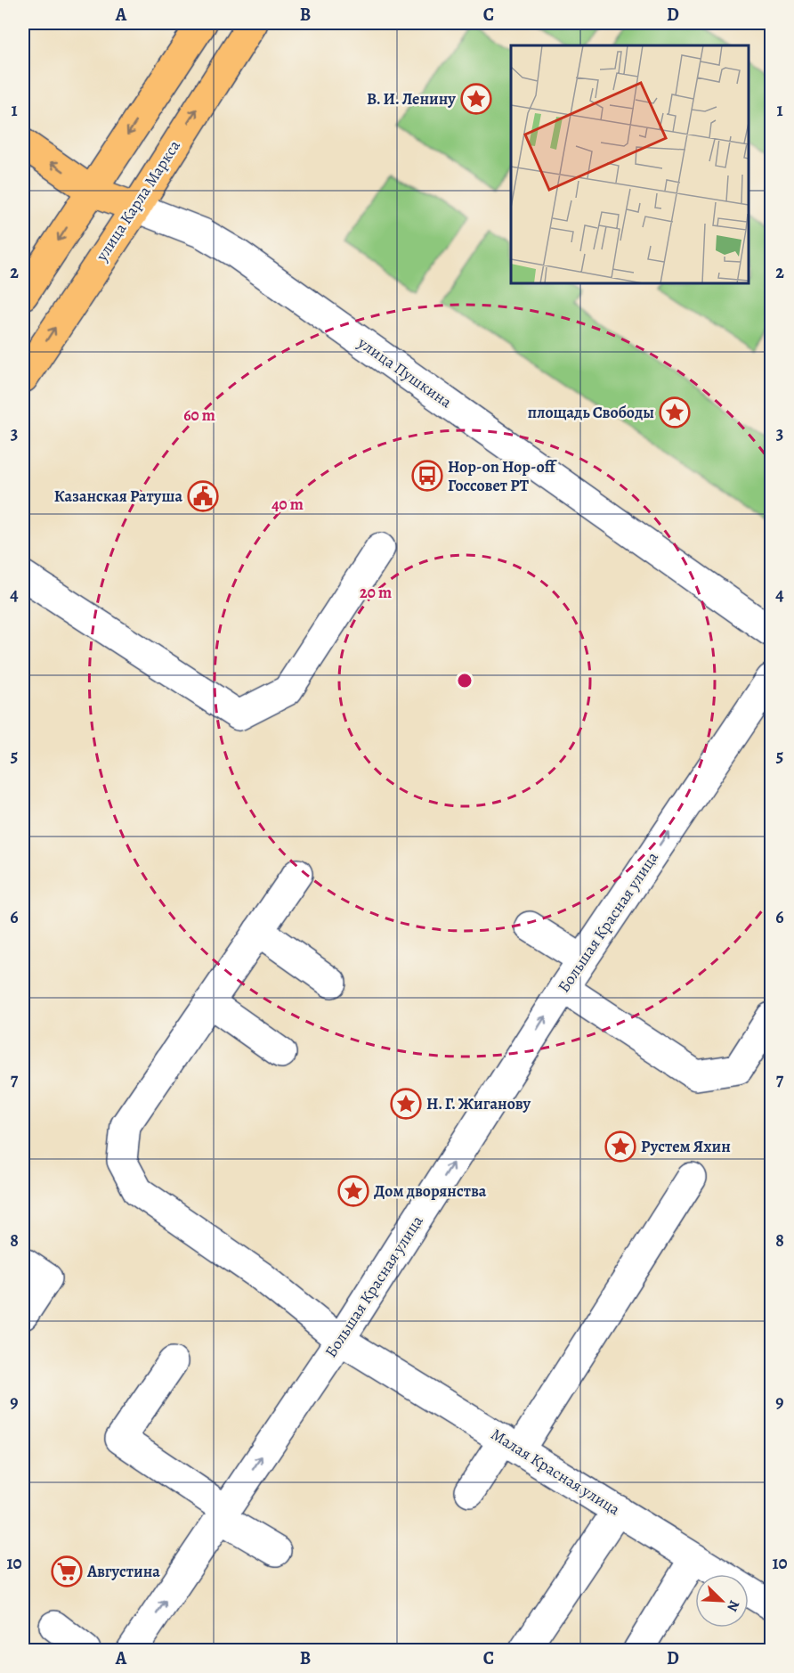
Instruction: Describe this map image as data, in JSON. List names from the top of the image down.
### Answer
{
  "streets": {
    "main road": ["улица Карла Маркса", "улица Пушкина"],
    "street": ["Большая Красная улица", "Малая Красная улица"]
  },
  "crossings": [
    ["улица Карла Маркса", "улица Пушкина"],
    ["Большая Красная улица", "Малая Красная улица"]
  ],
  "places": {
    "place": [
      "В. И. Ленину",
      "площадь Свободы",
      "Н. Г. Жиганову",
      "Рустем Яхин",
      "Дом дворянства"
    ],
    "bus stop": ["Hop-on Hop-off Госсовет РТ"],
    "public building": ["Казанская Ратуша"],
    "supermarket": ["Августина"]
  },
  "north": "bottom right",
  "grid": {
    "columns": [
      "A",
      "B",
      "C",
      "D"
    ],
    "rows": [
      "1",
      "2",
      "3",
      "4",
      "5",
      "6",
      "7",
      "8",
      "9",
      "10"
    ]
  },
  "rings": ["60 m", "40 m", "20 m"]
}
